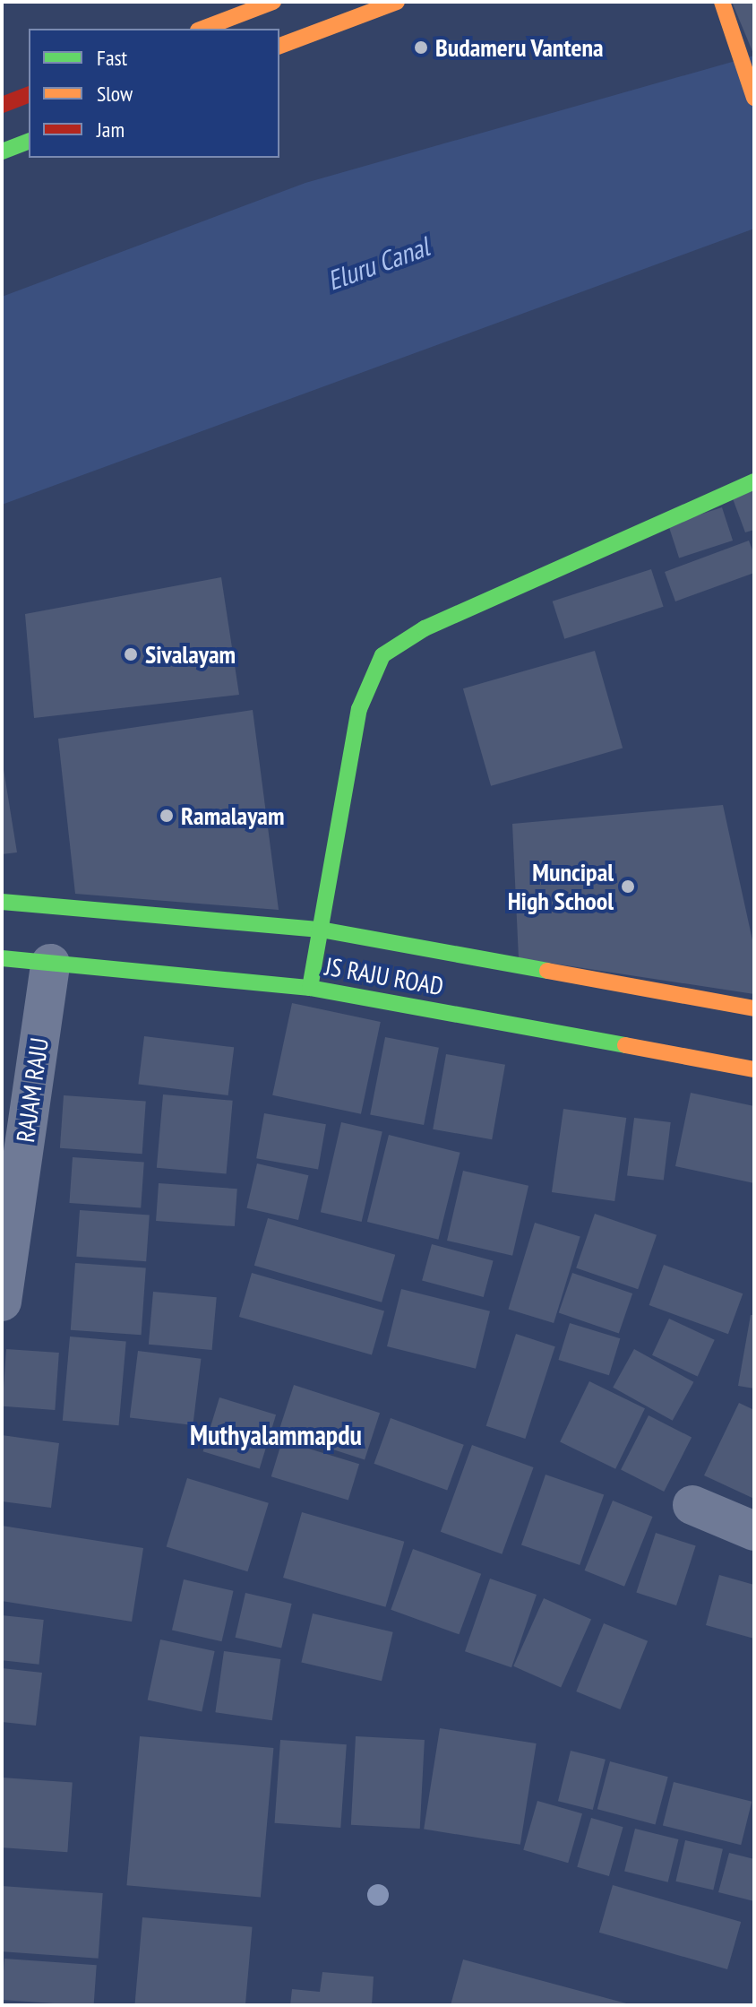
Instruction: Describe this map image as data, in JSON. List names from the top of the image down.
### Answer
{
  "streets": {
    "main road": ["JS RAJU ROAD"],
    "street": ["RAJAM RAJU"]
  },
  "crossings": [
    ["JS RAJU ROAD", "RAJAM RAJU"]
  ],
  "districts": ["Muthyalammapdu"],
  "water": ["Eluru Canal"],
  "places": [
    "Budameru Vantena",
    "Sivalayam",
    "Ramalayam",
    "Muncipal High School"
  ],
  "legend": ["Fast", "Slow", "Jam"]
}
